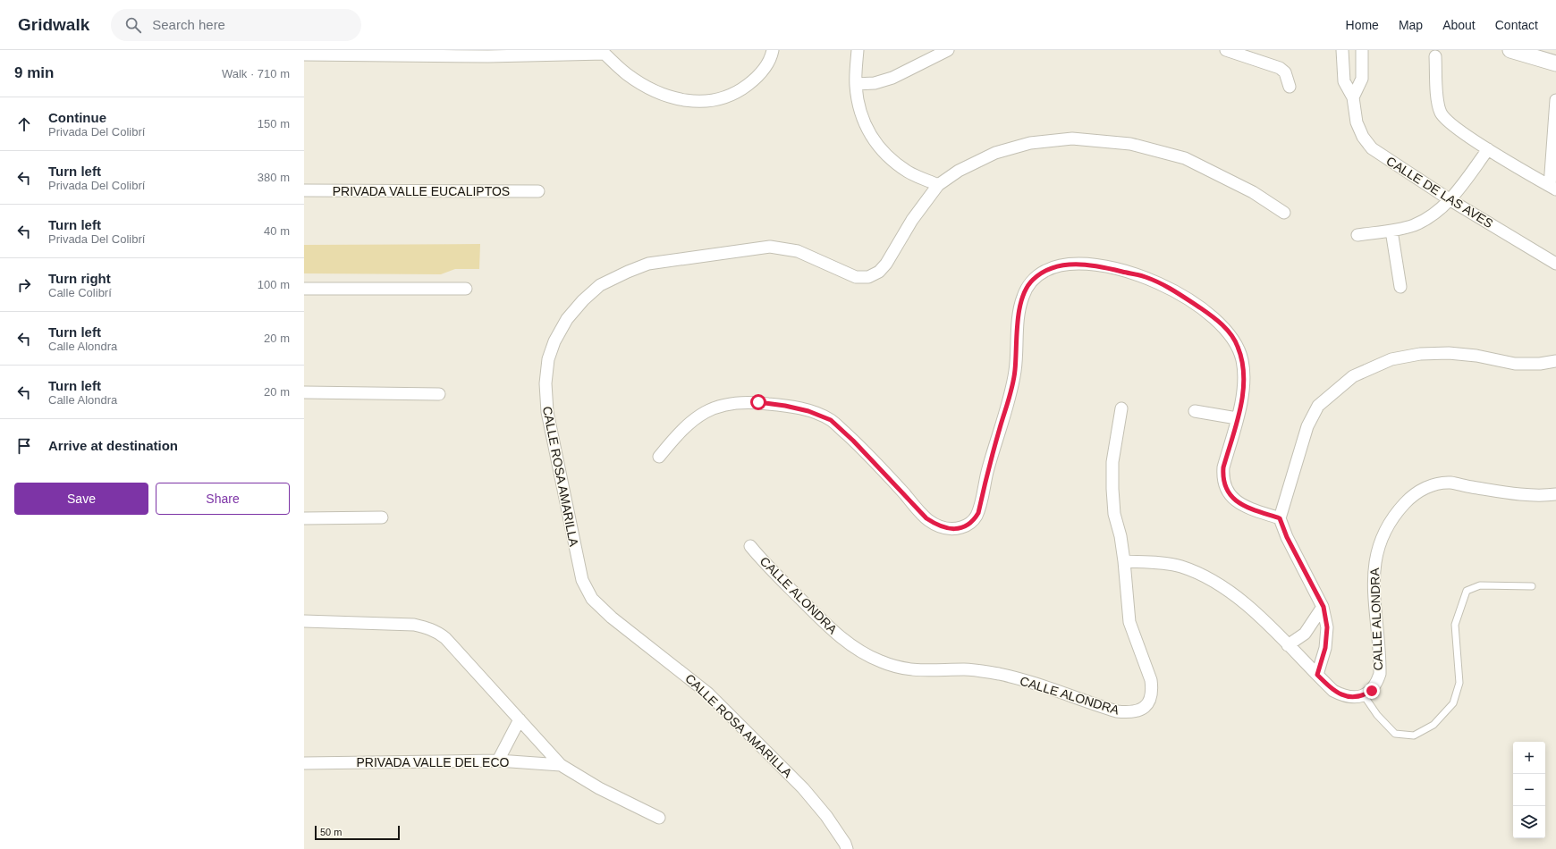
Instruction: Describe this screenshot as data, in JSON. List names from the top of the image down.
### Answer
{
  "streets": {
    "street": [
      "PRIVADA VALLE EUCALIPTOS",
      "CALLE DE LAS AVES",
      "CALLE ROSA AMARILLA",
      "CALLE ALONDRA",
      "PRIVADA VALLE DEL ECO"
    ]
  },
  "scale_bar": "50 m",
  "page": {
    "header": "Gridwalk",
    "search": "Search here",
    "nav": [
      "Home",
      "Map",
      "About",
      "Contact"
    ],
    "heading": ["9 min", "Walk · 710 m"],
    "list": [
      ["Continue", "Privada Del Colibrí", "150 m"],
      ["Turn left", "Privada Del Colibrí", "380 m"],
      ["Turn left", "Privada Del Colibrí", "40 m"],
      ["Turn right", "Calle Colibrí", "100 m"],
      ["Turn left", "Calle Alondra", "20 m"],
      ["Turn left", "Calle Alondra", "20 m"],
      "Arrive at destination"
    ],
    "buttons": ["Save", "Share"],
    "map_buttons": ["+", "−"],
    "scale": "50 m"
  }
}
